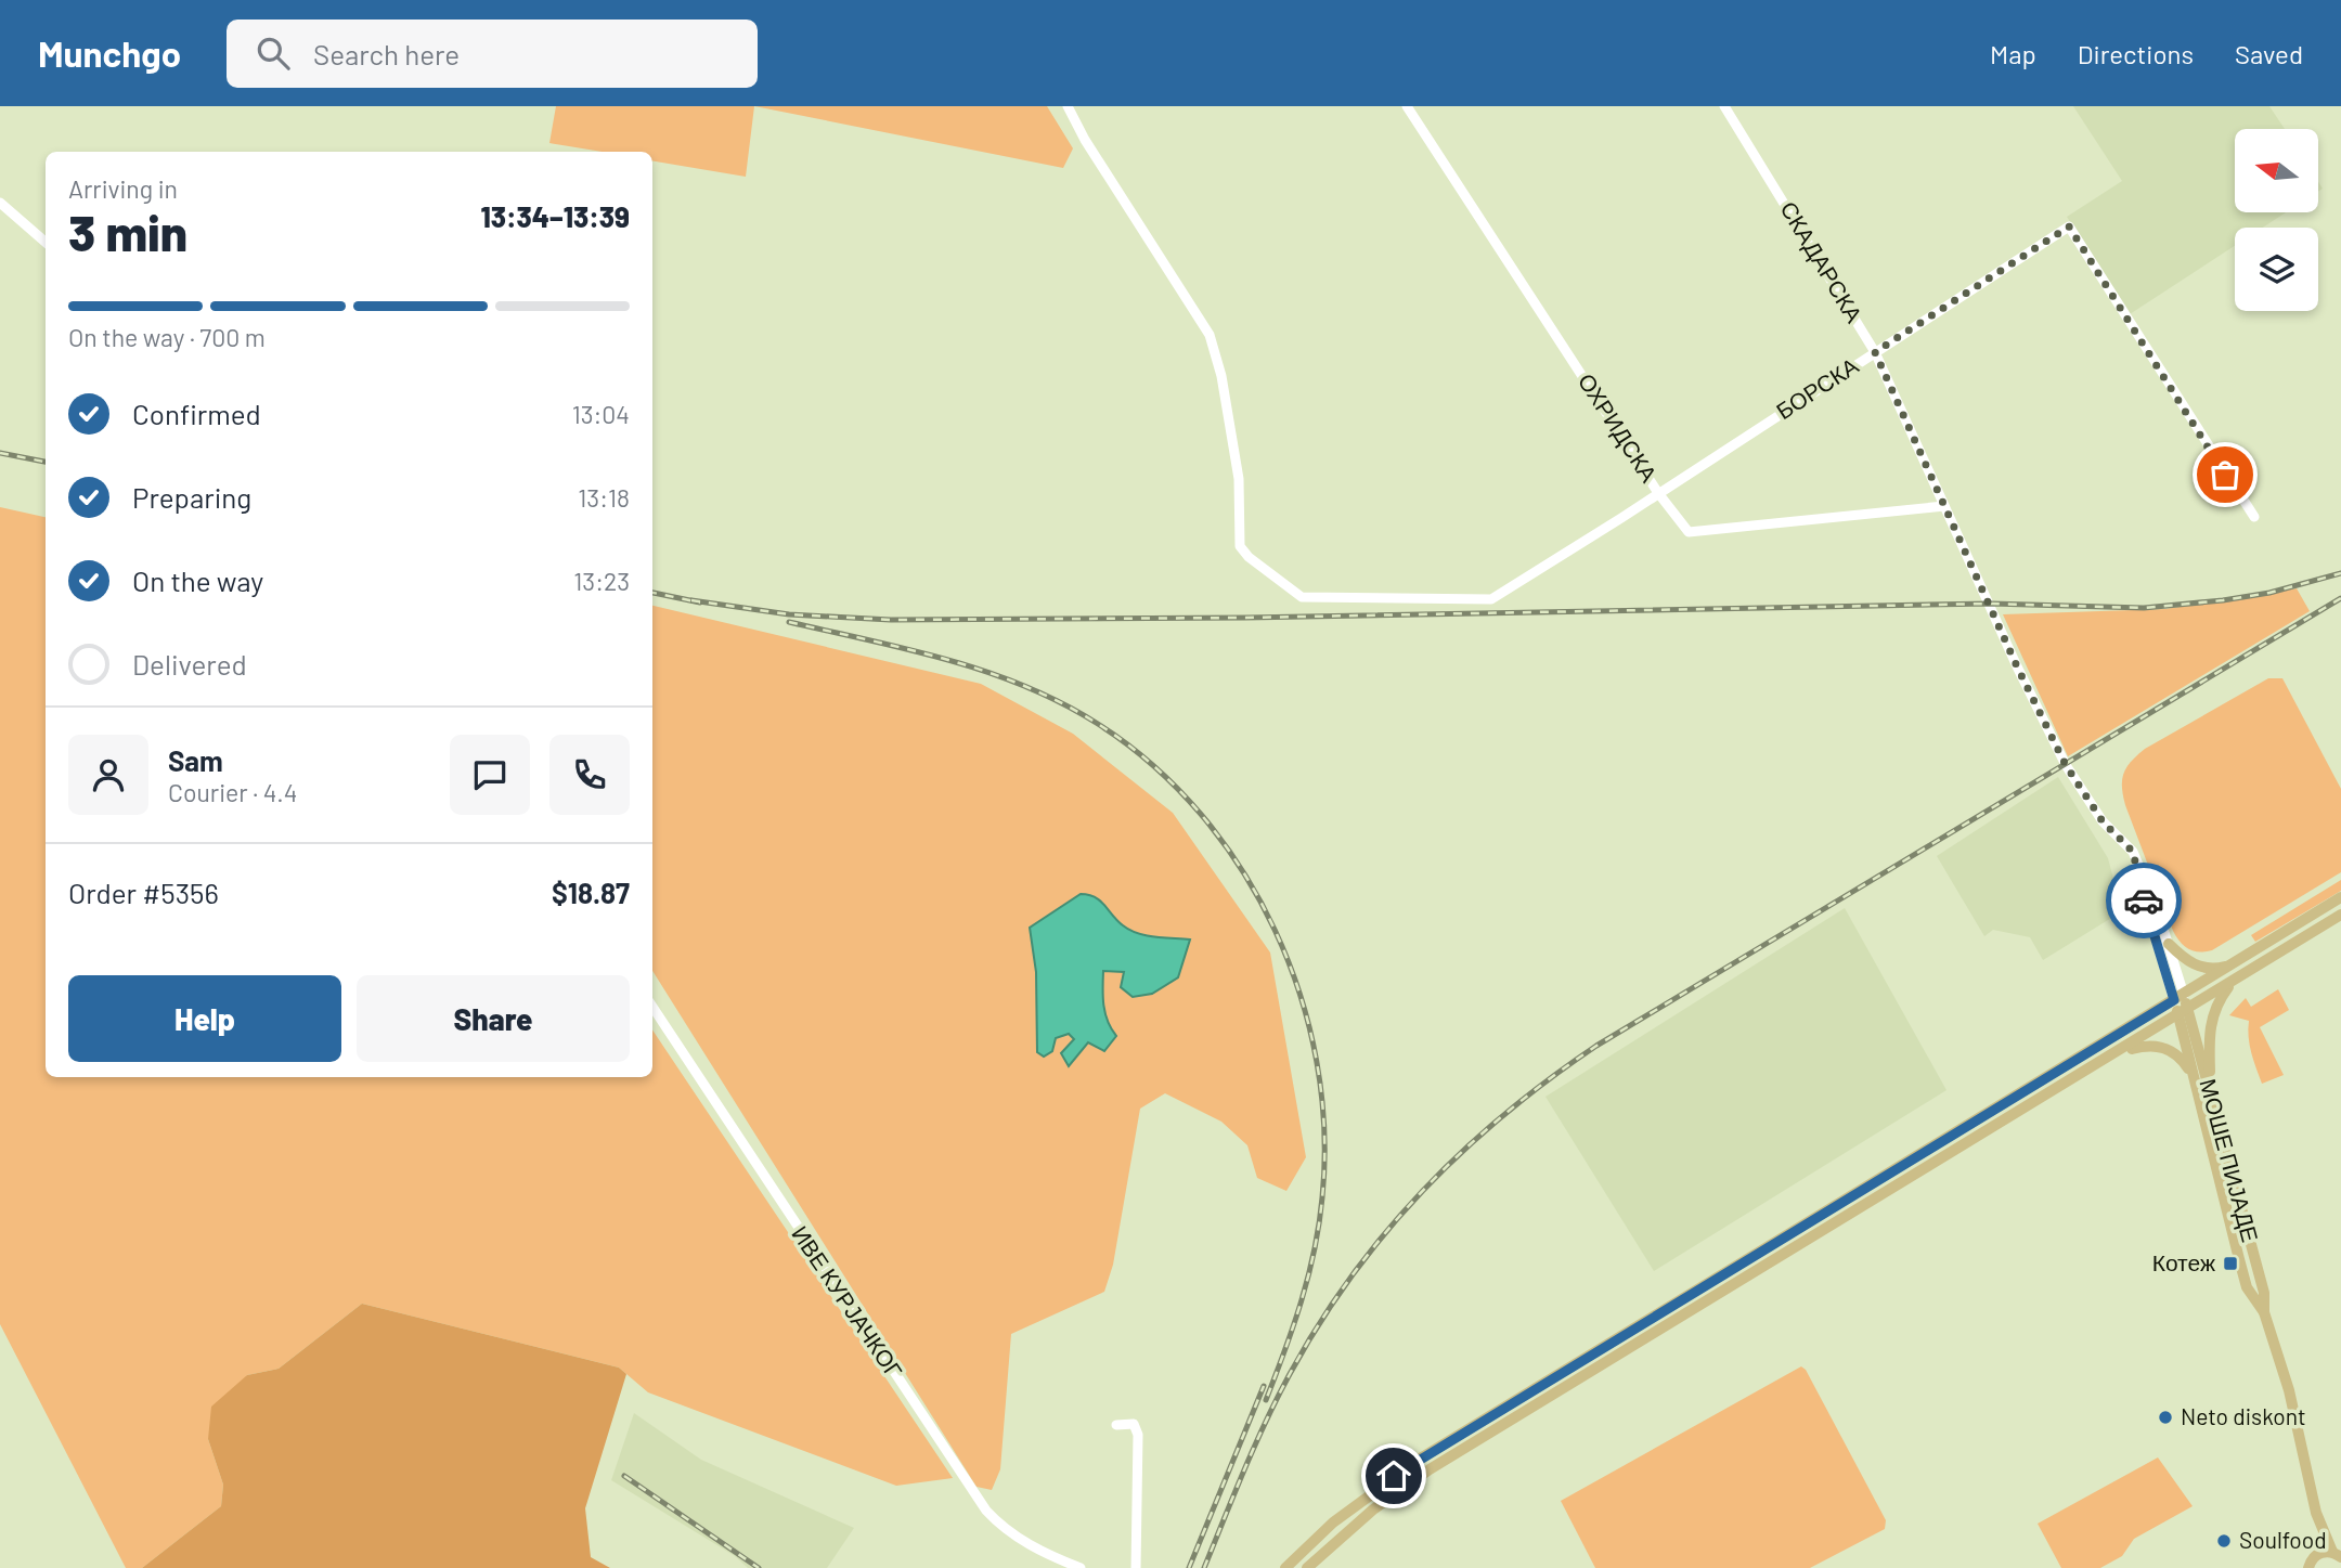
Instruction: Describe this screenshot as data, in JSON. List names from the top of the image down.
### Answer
{
  "streets": {
    "main road": ["МОШЕ ПИЈАДЕ"],
    "street": [
      "СКАДАРСКА",
      "БОРСКА",
      "ОХРИДСКА",
      "ИВЕ КУРЈАЧКОГ"
    ]
  },
  "crossings": [
    ["СКАДАРСКА", "БОРСКА"],
    ["СКАДАРСКА", "ОХРИДСКА"],
    ["БОРСКА", "ОХРИДСКА"]
  ],
  "places": {
    "transit": ["Котеж"],
    "other": ["Neto diskont", "Soulfood"]
  },
  "north": "left",
  "page": {
    "header": "Munchgo",
    "search": "Search here",
    "nav": ["Map", "Directions", "Saved"],
    "heading": ["3 min", "Arriving in", "13:34–13:39"],
    "panel": [
      "Sam",
      "Courier · 4.4",
      "Order #5356",
      "$18.87"
    ],
    "bar": "On the way · 700 m",
    "list": [
      ["Confirmed", "13:04"],
      ["Preparing", "13:18"],
      ["On the way", "13:23"],
      "Delivered"
    ],
    "buttons": ["Help", "Share"]
  }
}
